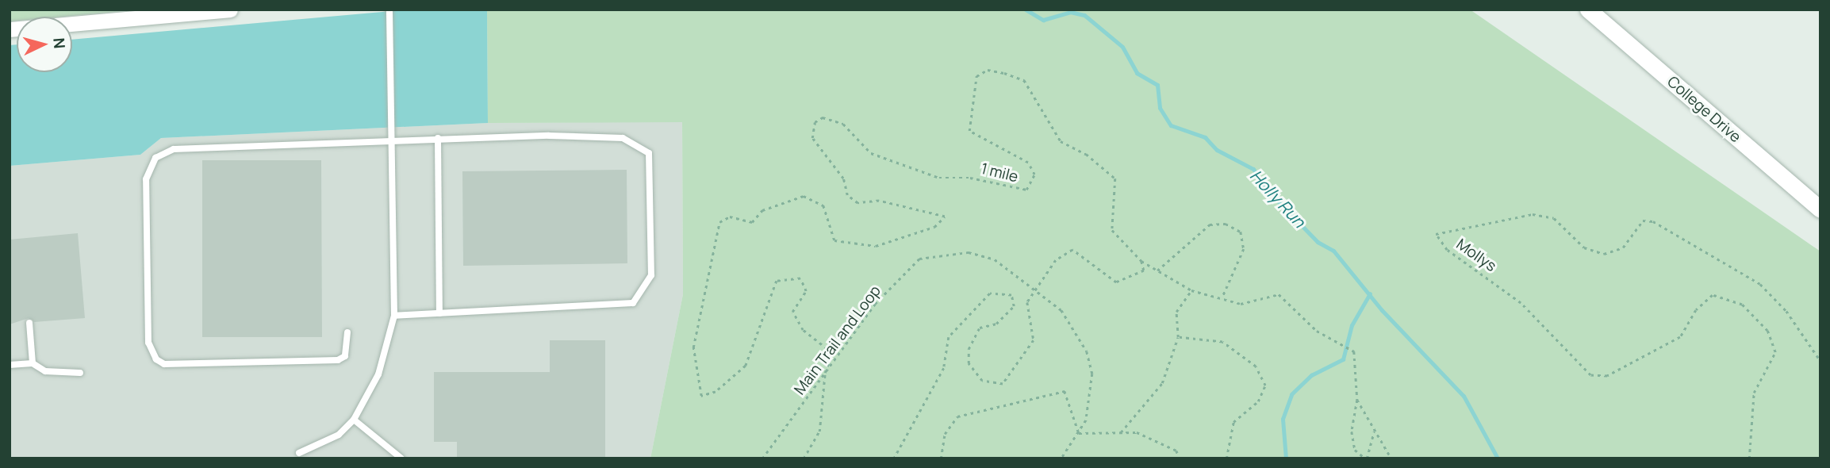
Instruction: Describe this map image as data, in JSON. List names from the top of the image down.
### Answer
{
  "streets": {
    "main road": ["College Drive"],
    "path": ["1 mile", "Mollys", "Main Trail and Loop"]
  },
  "crossings": [
    ["1 mile", "Main Trail and Loop"]
  ],
  "water": ["Holly Run"],
  "north": "right"
}
